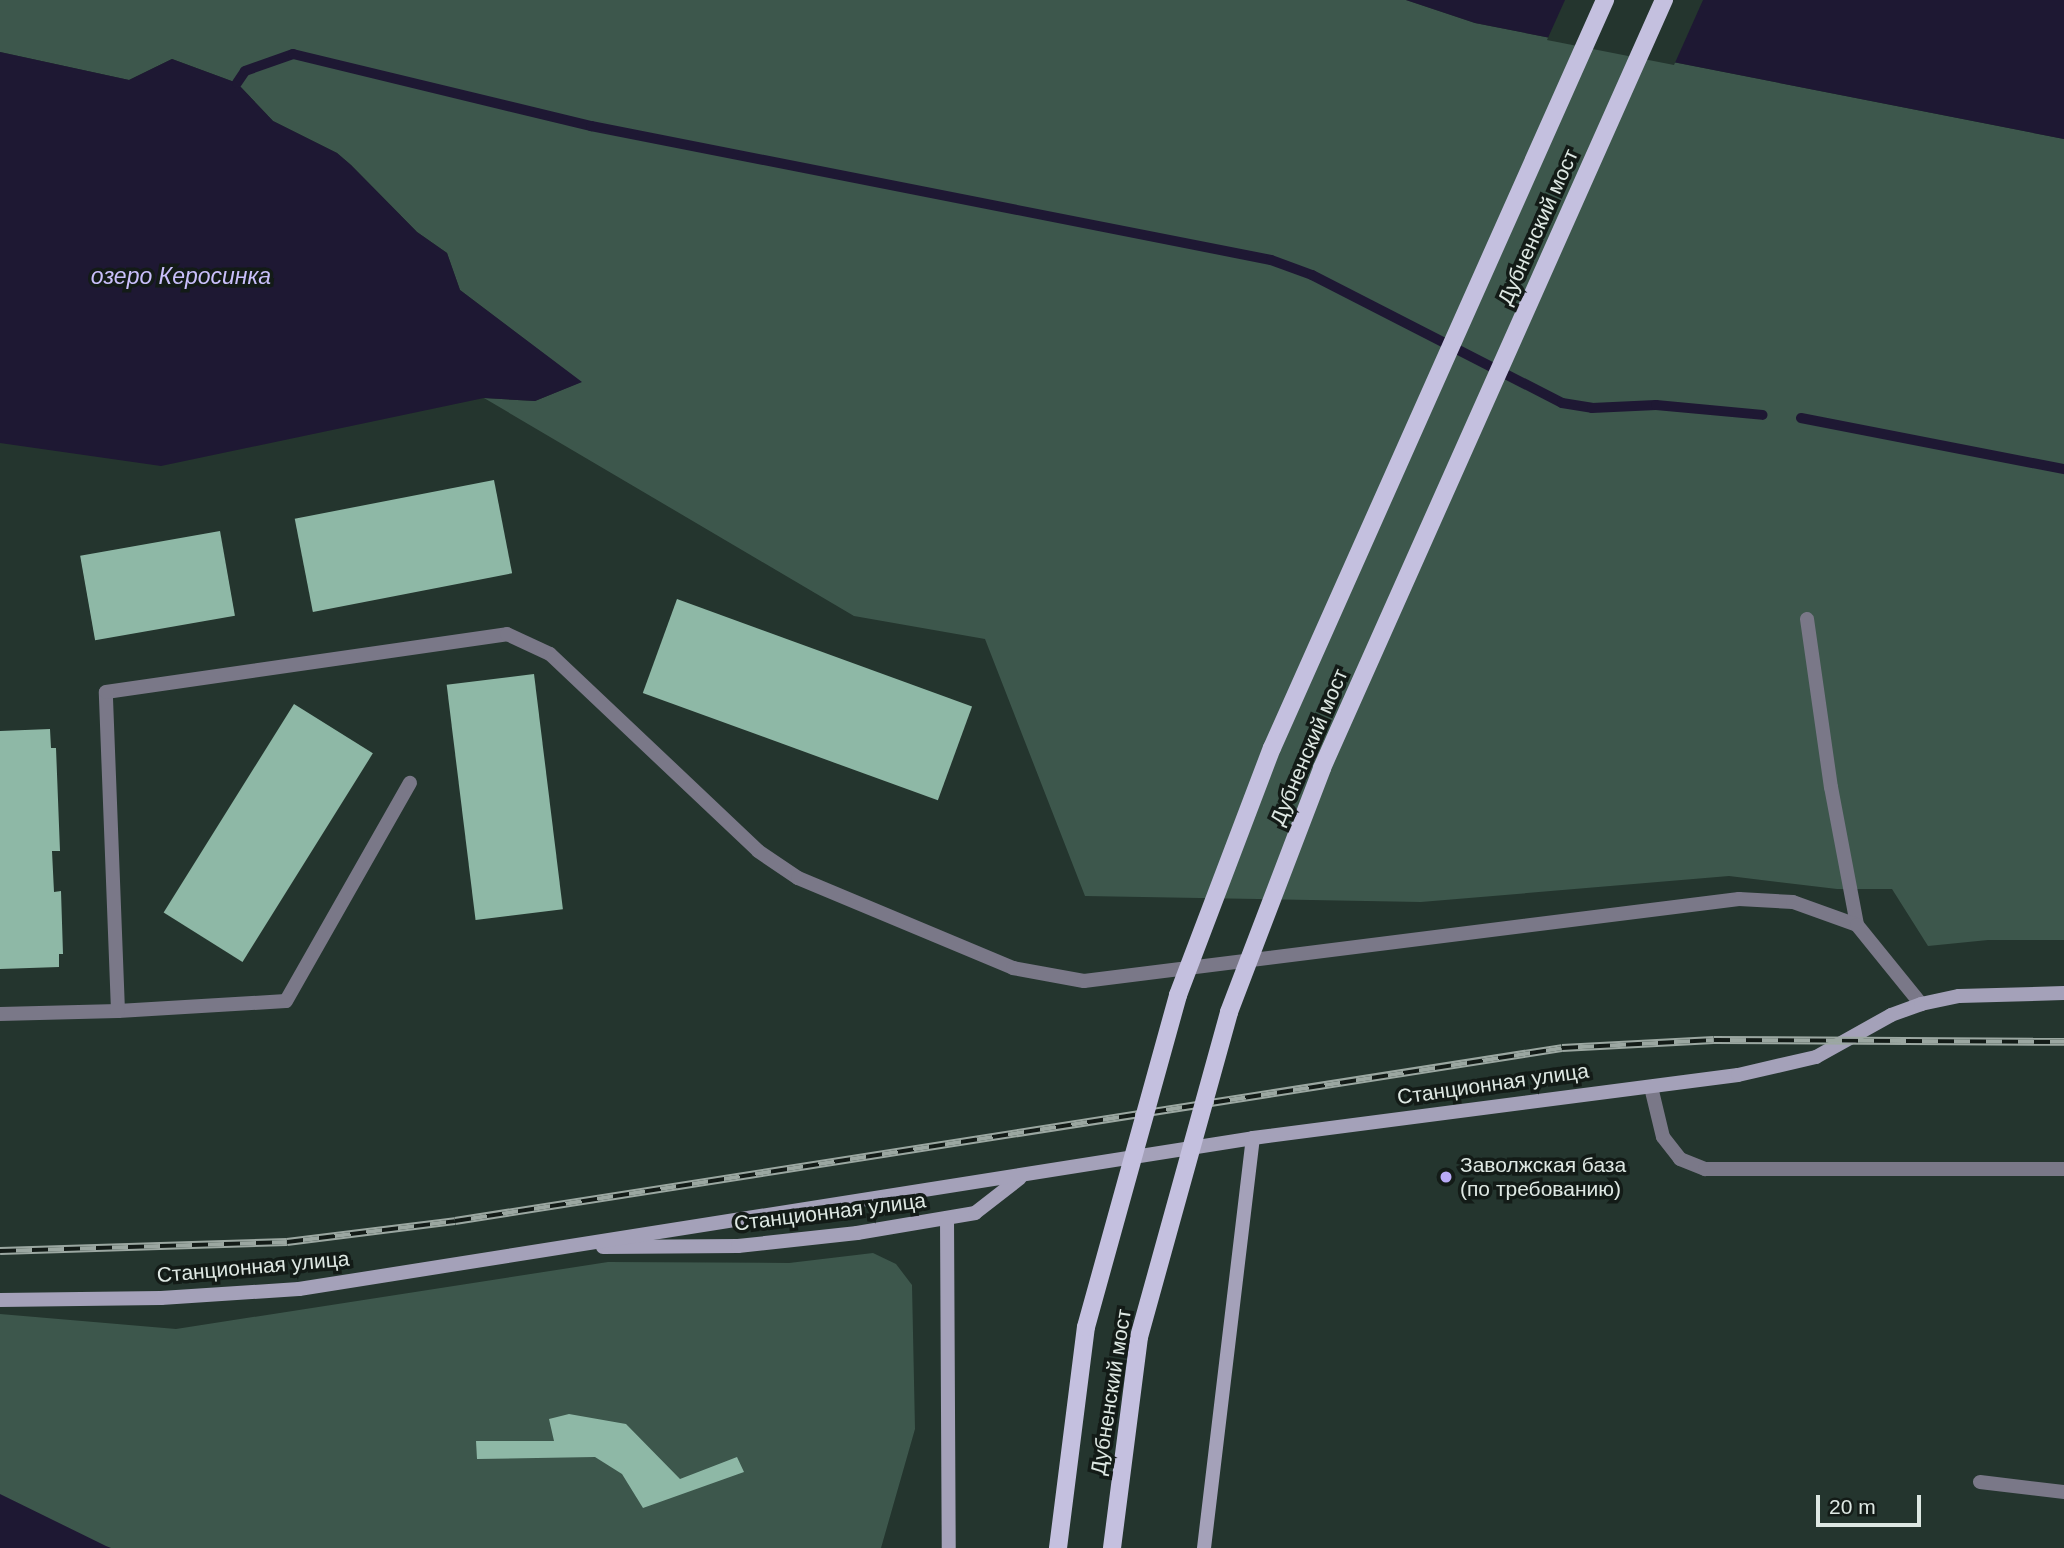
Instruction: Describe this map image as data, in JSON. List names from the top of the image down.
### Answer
{
  "streets": {
    "main road": ["Дубненский мост", "Станционная улица"]
  },
  "water": ["озеро Керосинка"],
  "places": ["Заволжская база (по требованию)"],
  "scale_bar": "20 m"
}
